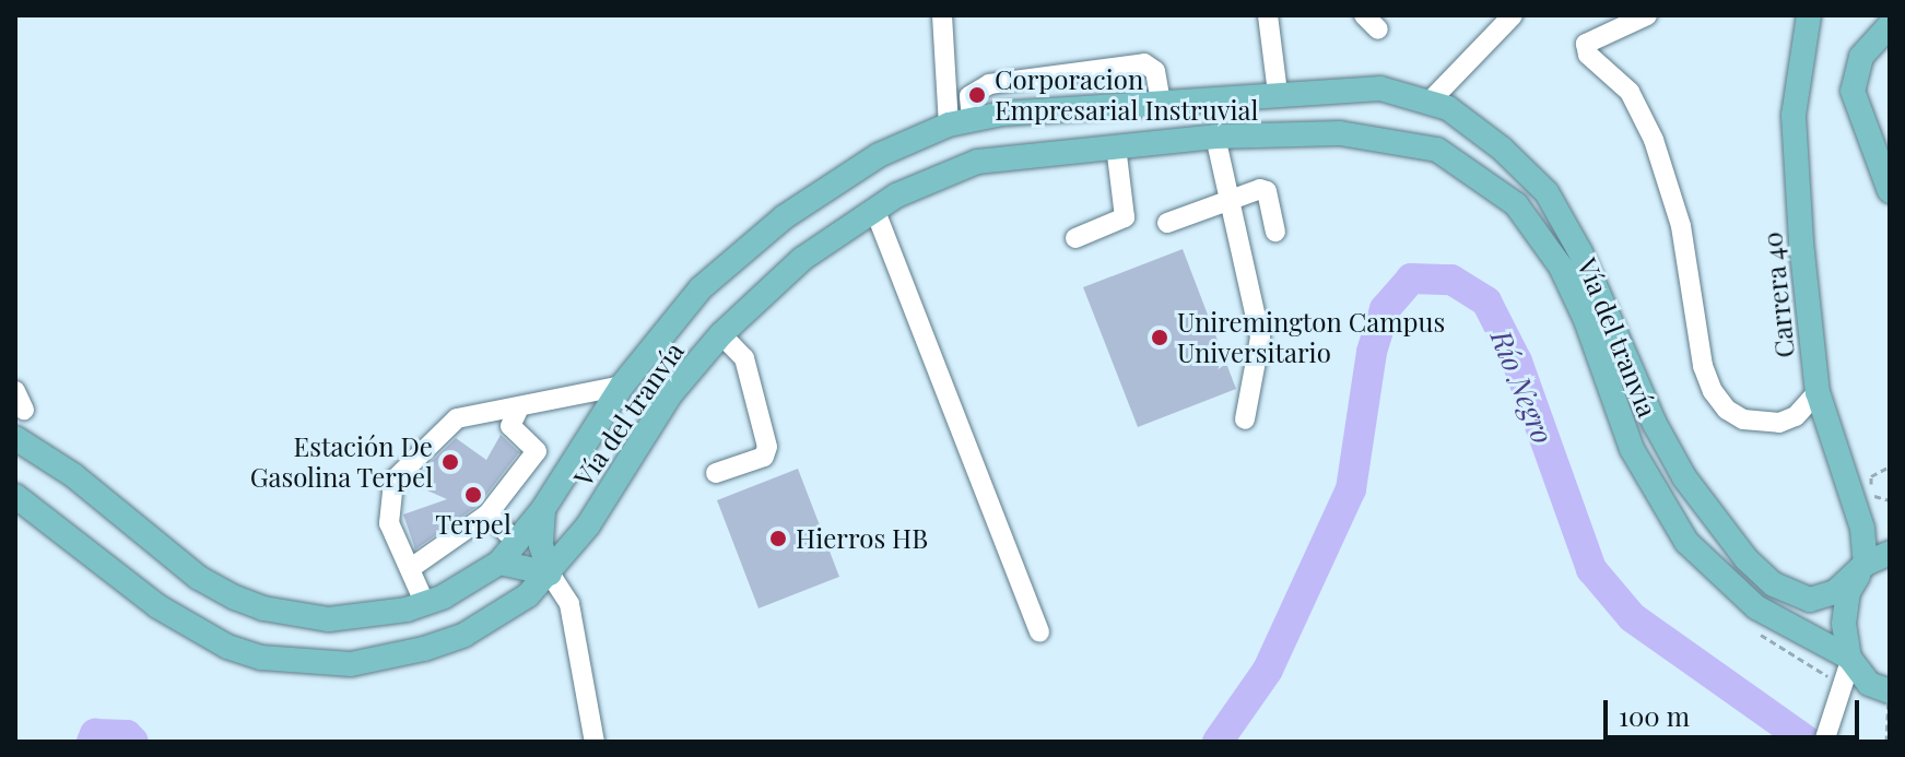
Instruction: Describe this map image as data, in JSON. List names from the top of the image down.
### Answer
{
  "streets": {
    "main road": ["Carrera 40", "Vía del tranvía"]
  },
  "crossings": [
    ["Carrera 40", "Vía del tranvía"]
  ],
  "water": ["Río Negro"],
  "places": [
    "Corporacion Empresarial Instruvial",
    "Uniremington Campus Universitario",
    "Estación De Gasolina Terpel",
    "Terpel",
    "Hierros HB"
  ],
  "scale_bar": "100 m"
}
